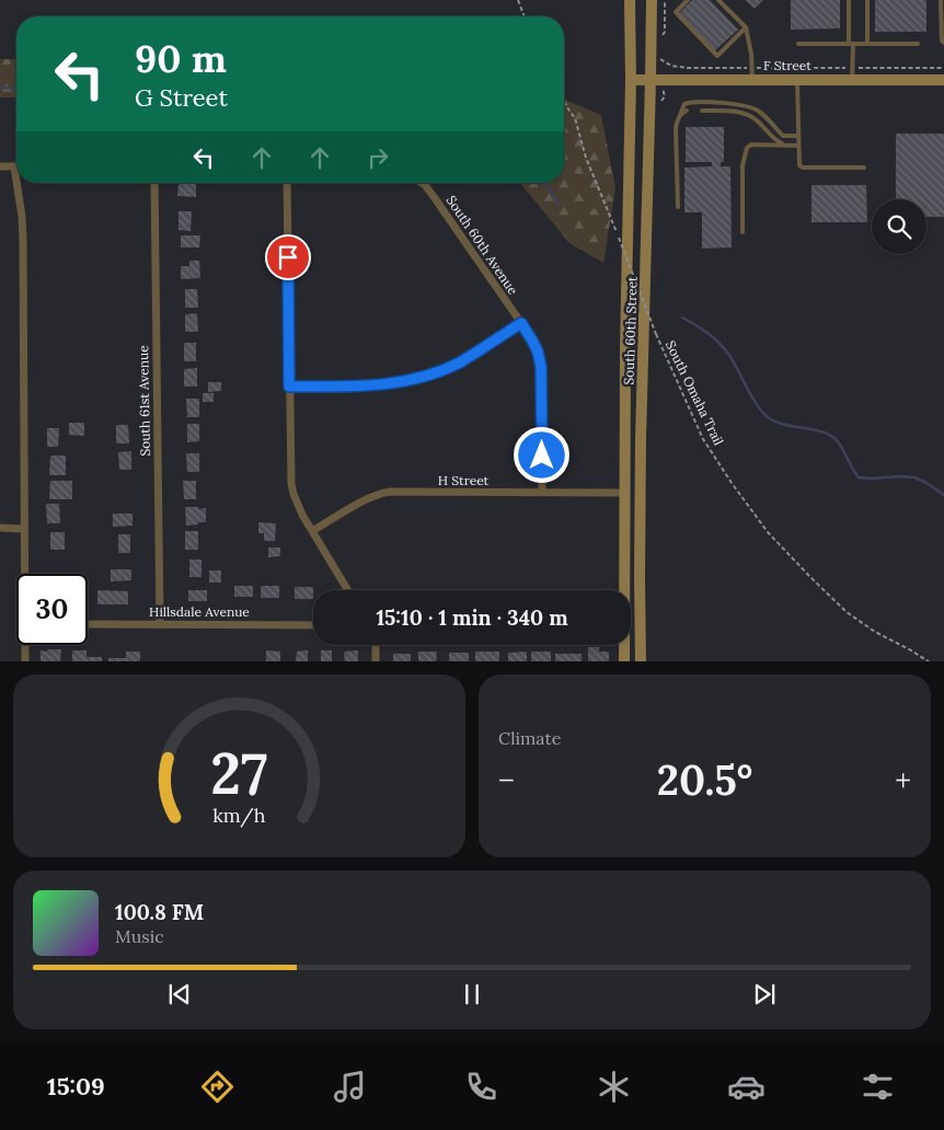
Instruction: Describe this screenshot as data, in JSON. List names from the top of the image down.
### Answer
{
  "streets": {
    "main road": ["F Street", "South 60th Street"],
    "street": [
      "South 60th Avenue",
      "South 61st Avenue",
      "H Street",
      "Hillsdale Avenue"
    ],
    "path": ["South Omaha Trail"]
  },
  "crossings": [
    ["F Street", "South 60th Street"],
    ["South 60th Avenue", "H Street"],
    ["South 60th Street", "H Street"],
    ["South 61st Avenue", "Hillsdale Avenue"]
  ],
  "page": {
    "turn": ["90 m", "G Street"],
    "limit": "30",
    "trip": "15:10 · 1 min · 340 m",
    "tile": "Climate",
    "heat": ["−", "20.5°", "+"],
    "song": ["100.8 FM", "Music"],
    "tabs": "15:09",
    "gauge": ["27", "km/h"]
  }
}
